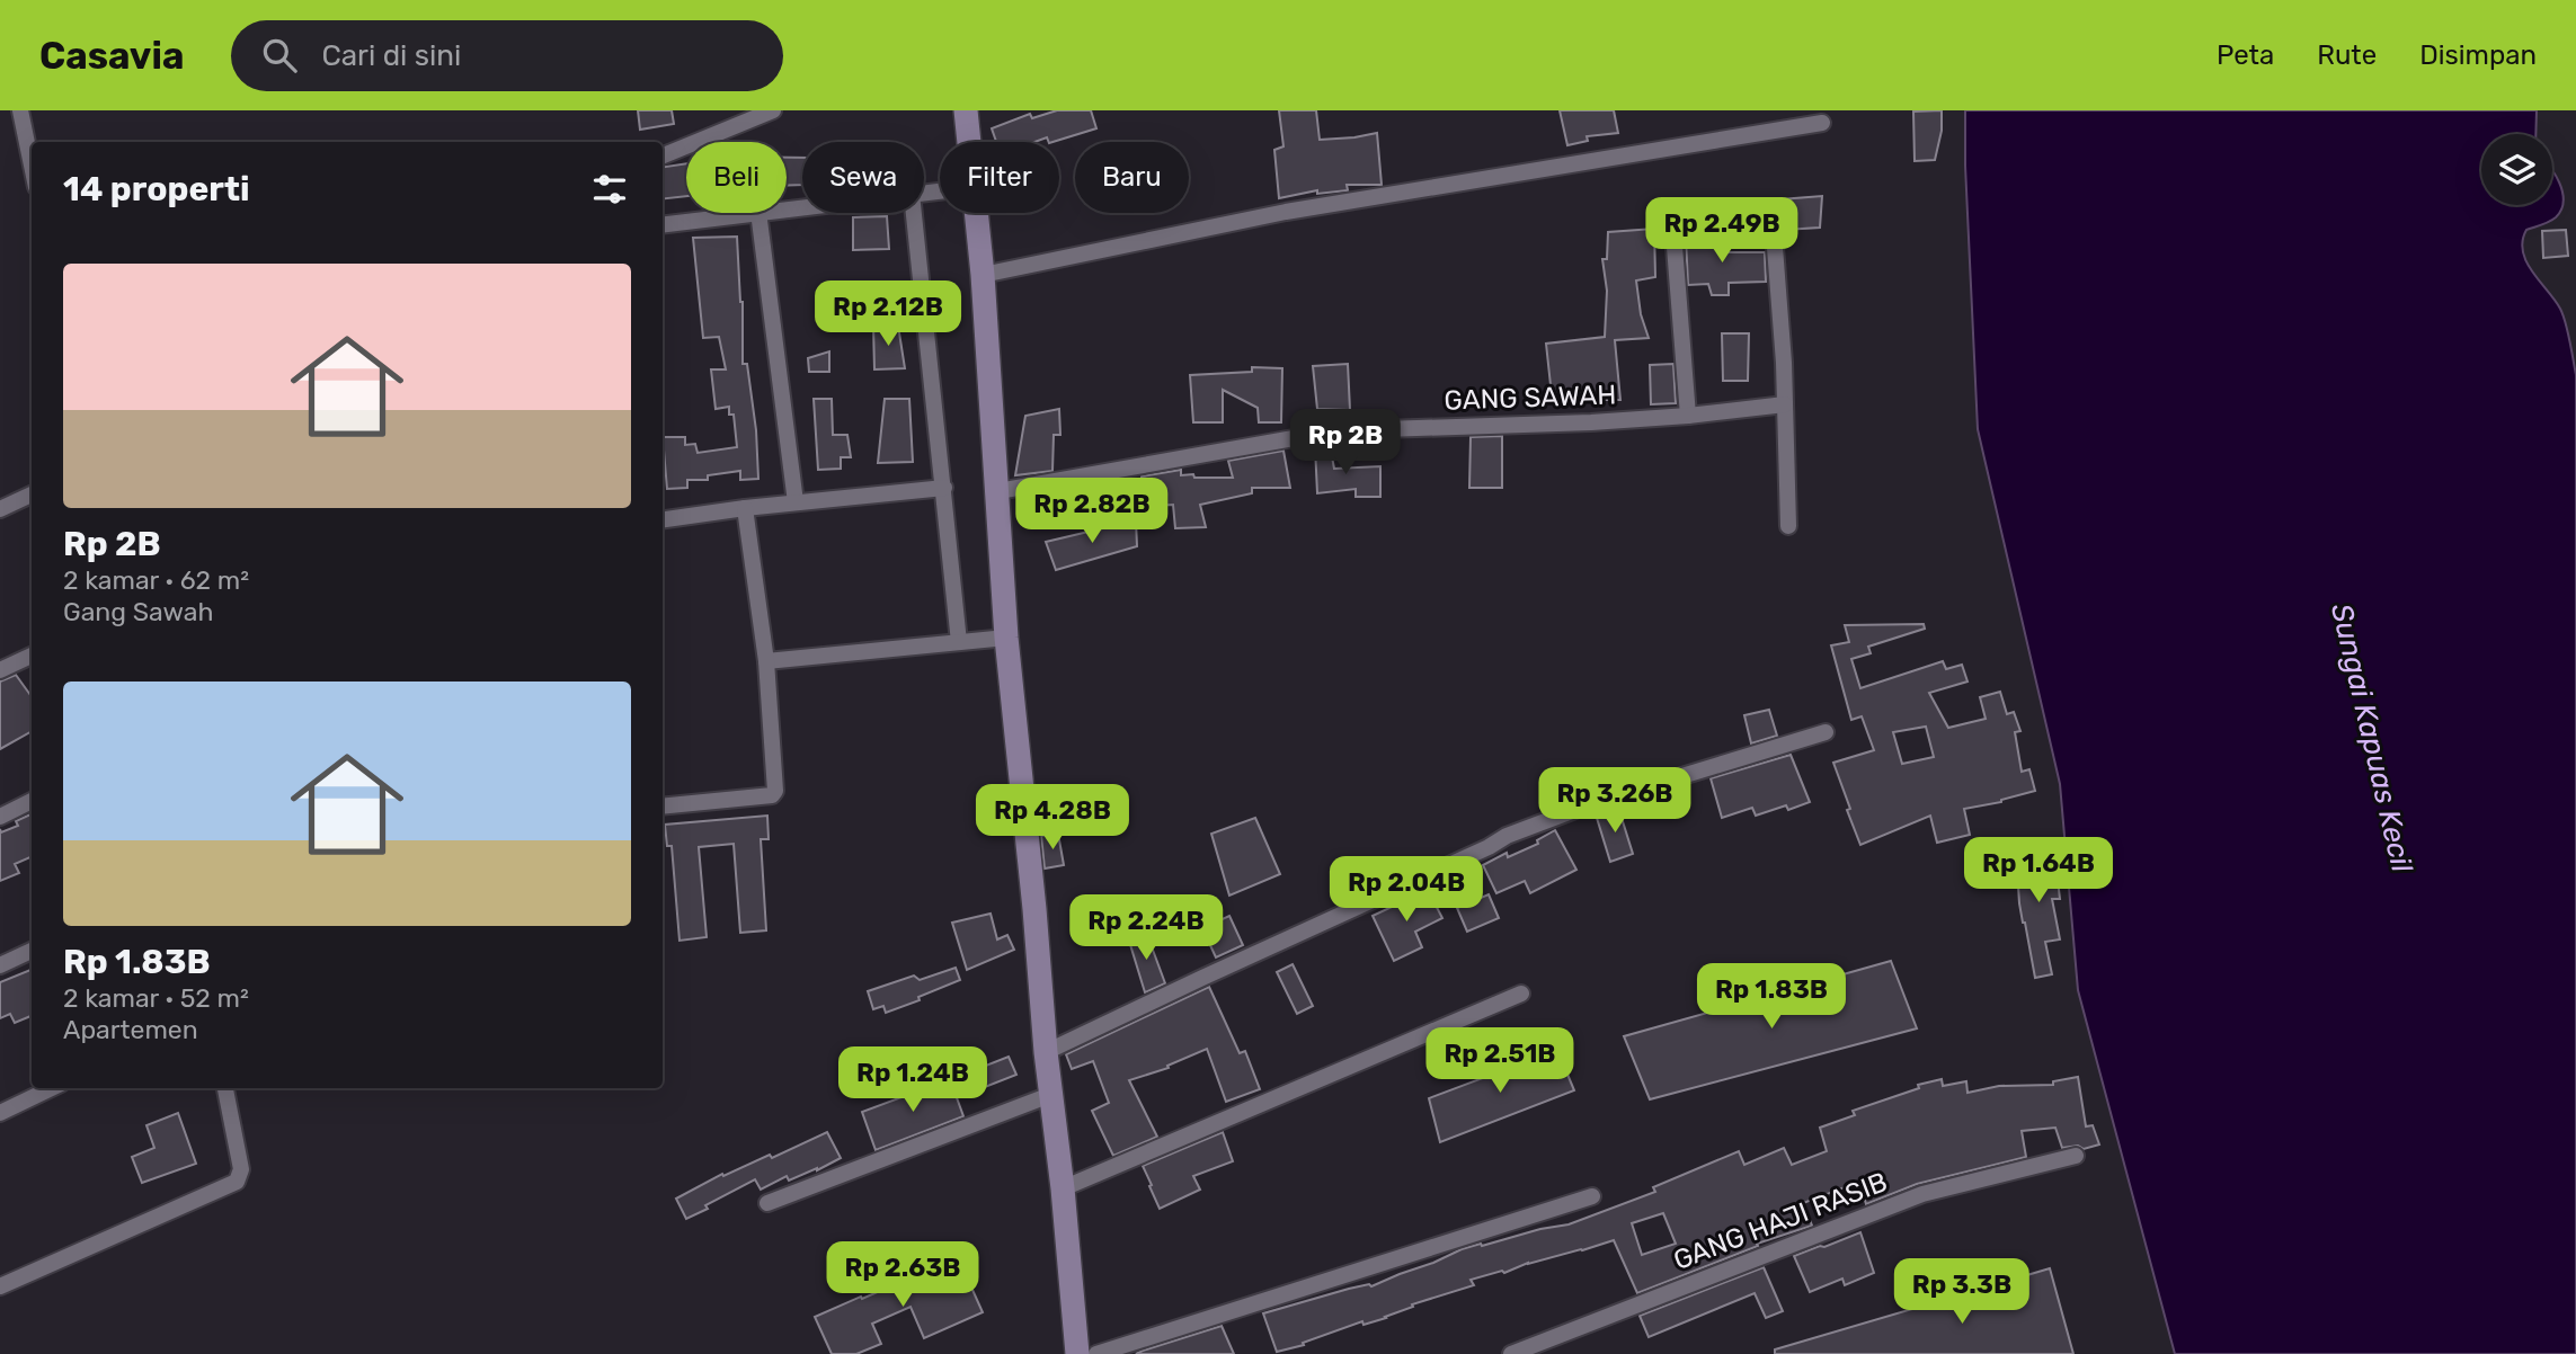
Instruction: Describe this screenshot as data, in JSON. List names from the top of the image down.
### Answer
{
  "streets": {
    "street": ["GANG SAWAH", "GANG HAJI RASIB"]
  },
  "water": ["Sungai Kapuas Kecil"],
  "page": {
    "header": "Casavia",
    "search": "Cari di sini",
    "nav": ["Peta", "Rute", "Disimpan"],
    "chip": [
      "Beli",
      "Sewa",
      "Filter",
      "Baru"
    ],
    "heading": "14 properti",
    "price": [
      "Rp 2.49B",
      "Rp 2.12B",
      "Rp 2B",
      "Rp 2.82B",
      "Rp 3.26B",
      "Rp 4.28B",
      "Rp 1.64B",
      "Rp 2.04B",
      "Rp 2.24B",
      "Rp 1.83B",
      "Rp 2.51B",
      "Rp 1.24B",
      "Rp 2.63B",
      "Rp 3.3B"
    ],
    "list": [
      {
        "name": "Rp 2B",
        "note": "2 kamar · 62 m² · Gang Sawah"
      },
      {
        "name": "Rp 1.83B",
        "note": "2 kamar · 52 m² · Apartemen"
      }
    ]
  }
}
